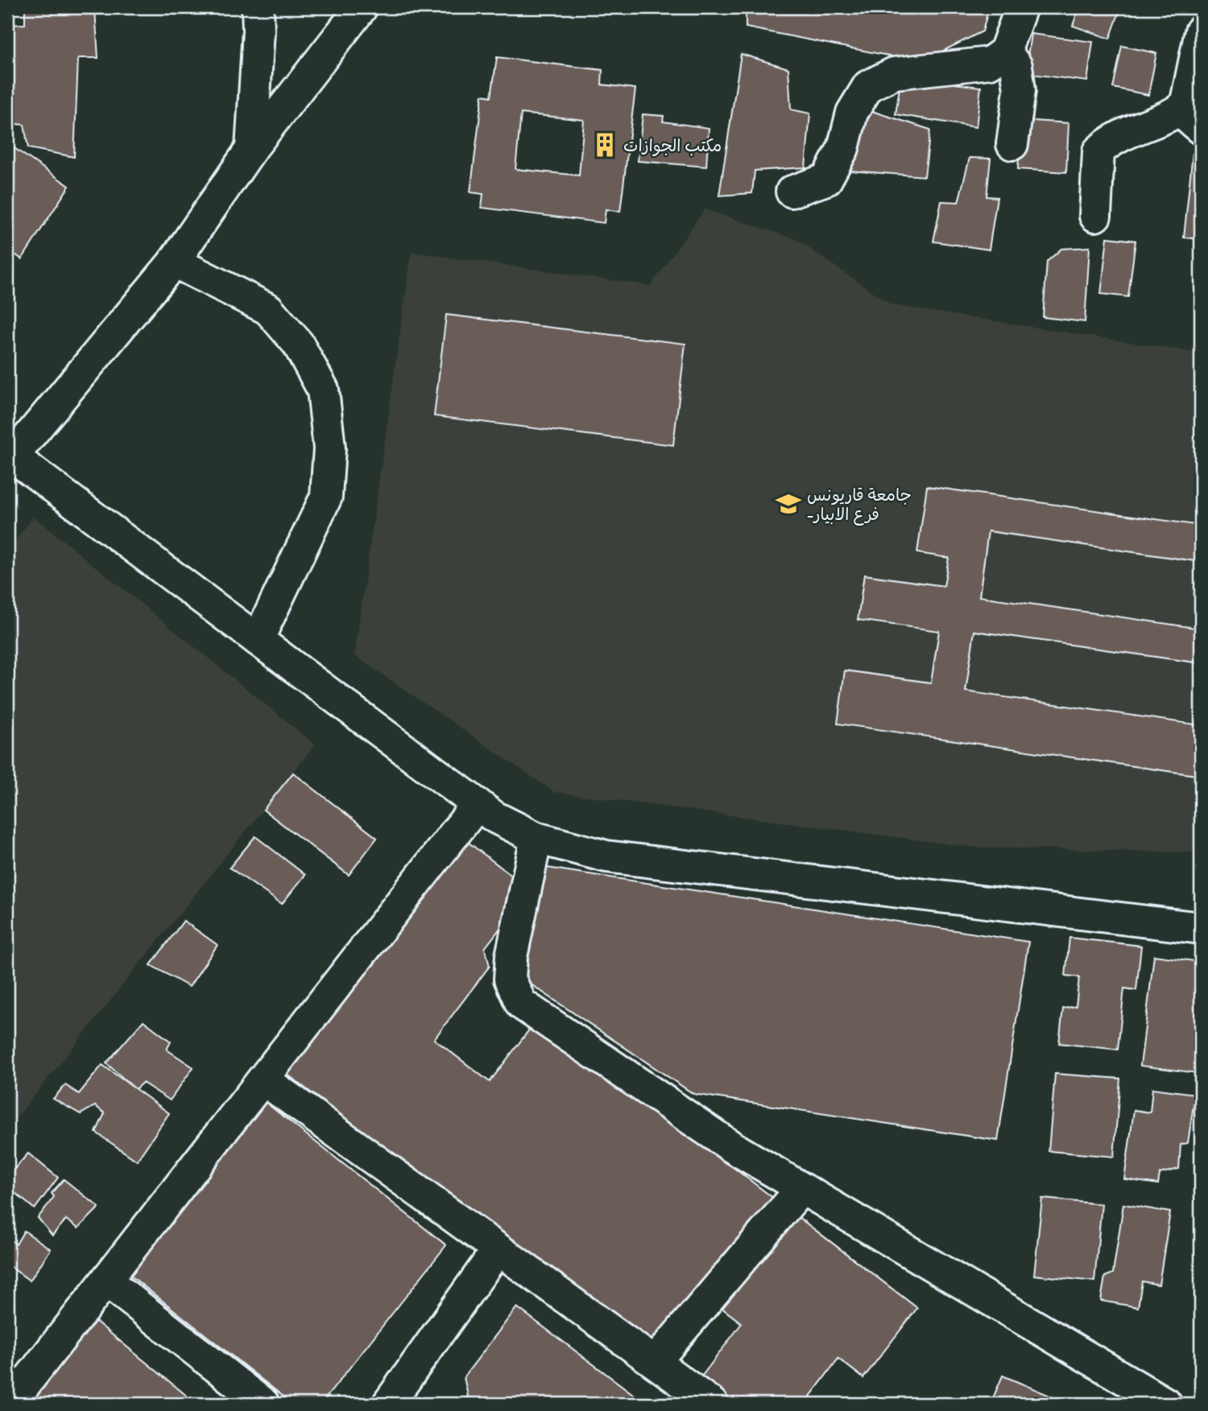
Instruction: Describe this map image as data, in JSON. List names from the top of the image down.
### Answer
{
  "places": {
    "building": ["مكتب الجوازات"],
    "school or university": ["جامعة قاريونس -فرع الابيار"]
  }
}
